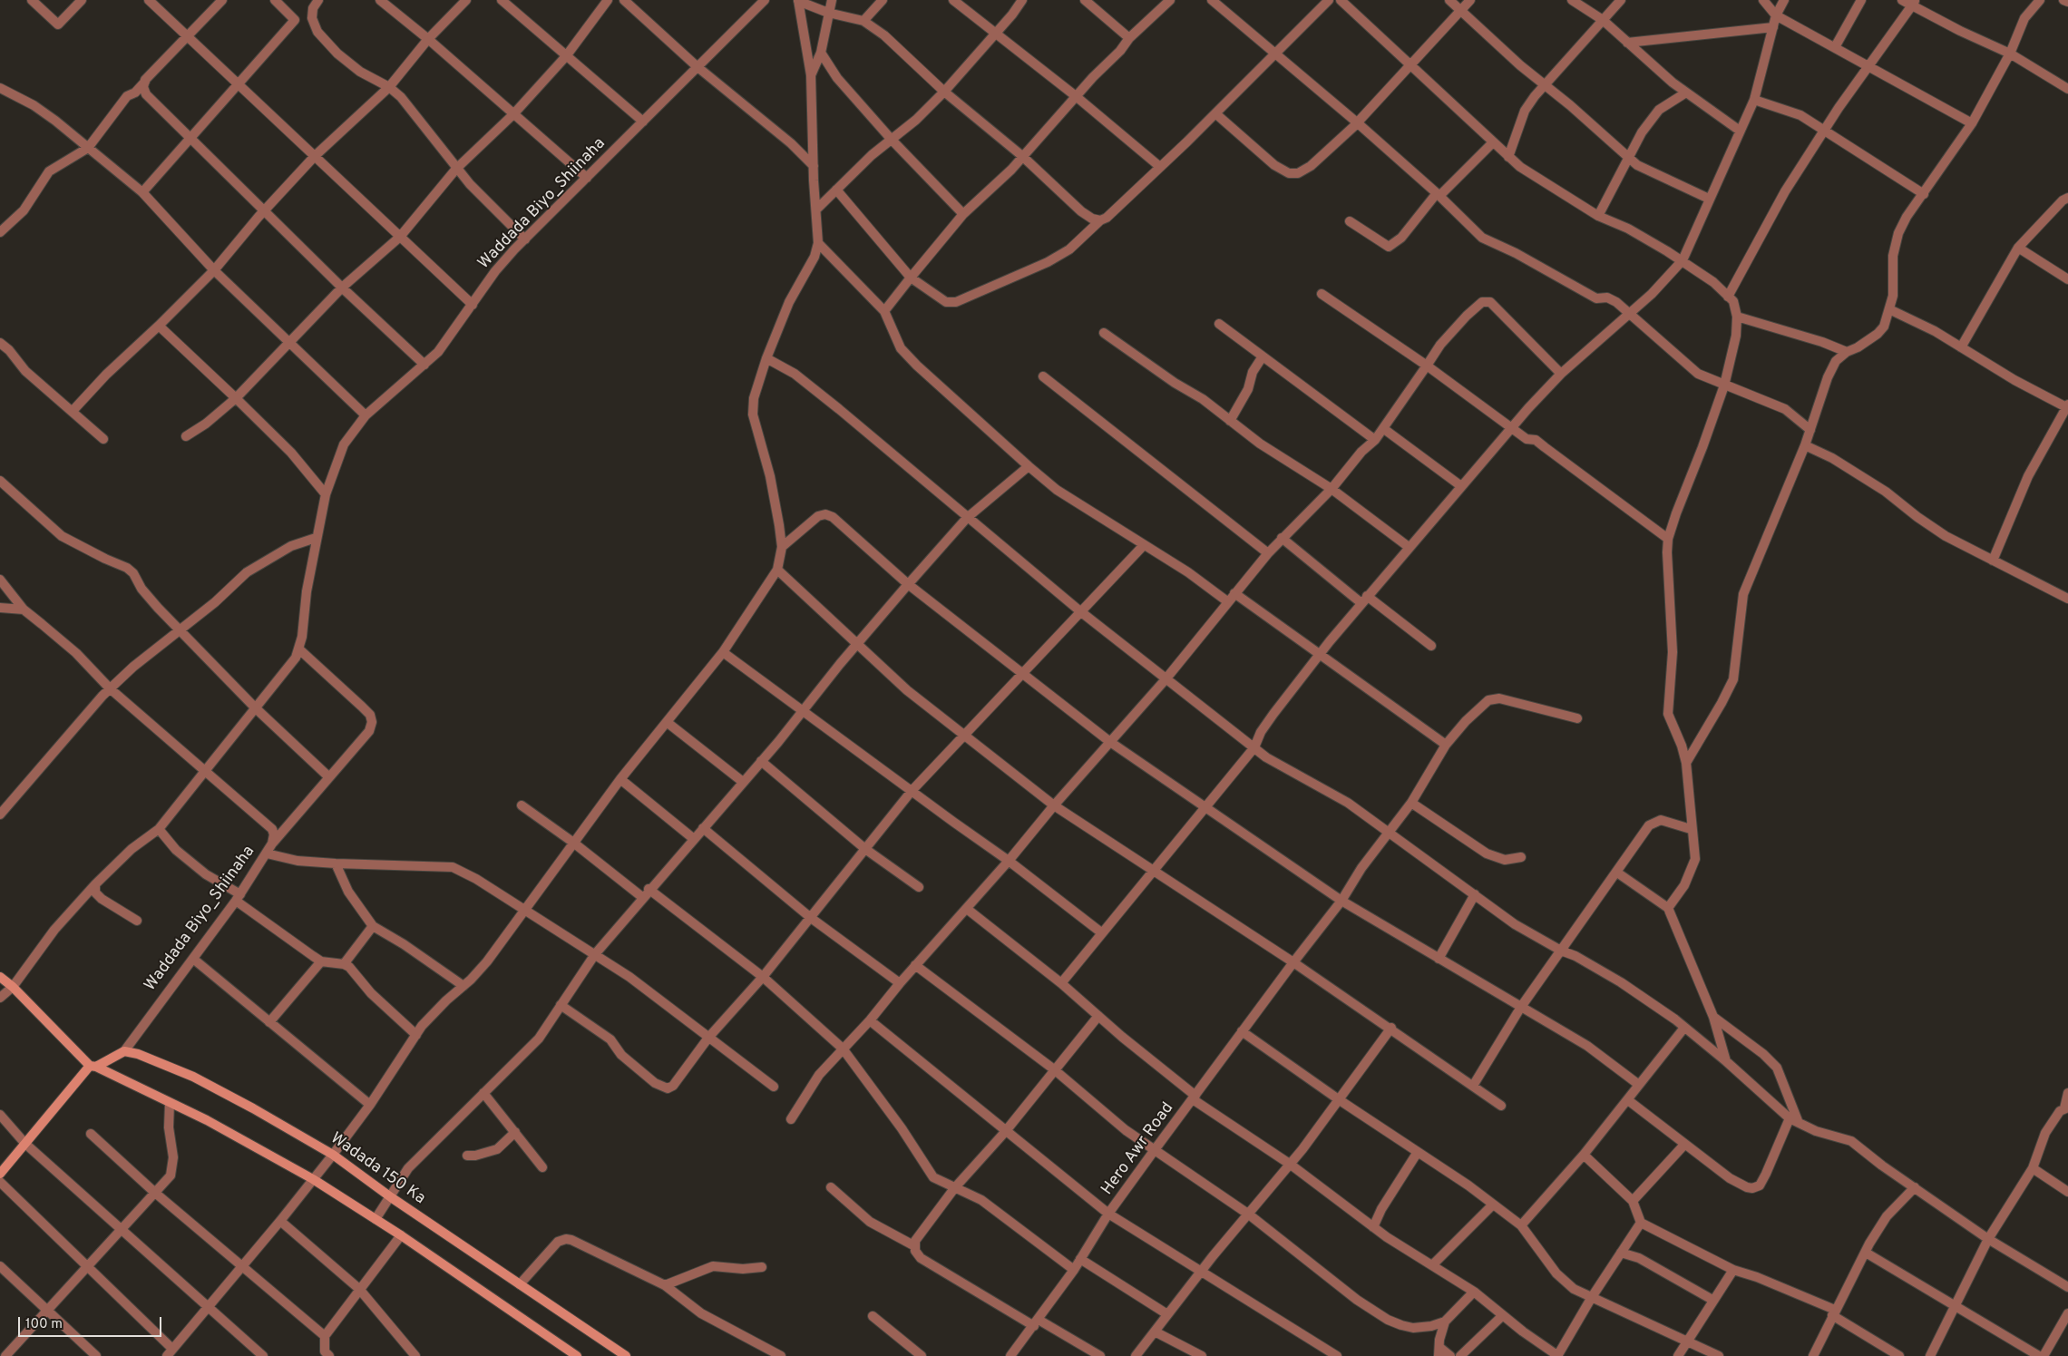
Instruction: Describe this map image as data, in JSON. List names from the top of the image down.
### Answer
{
  "streets": {
    "street": ["Waddada Biyo_Shiinaha", "Hero Awr Road", "Wadada 150 Ka"]
  },
  "crossings": [
    ["Waddada Biyo_Shiinaha", "Wadada 150 Ka"]
  ],
  "scale_bar": "100 m"
}
